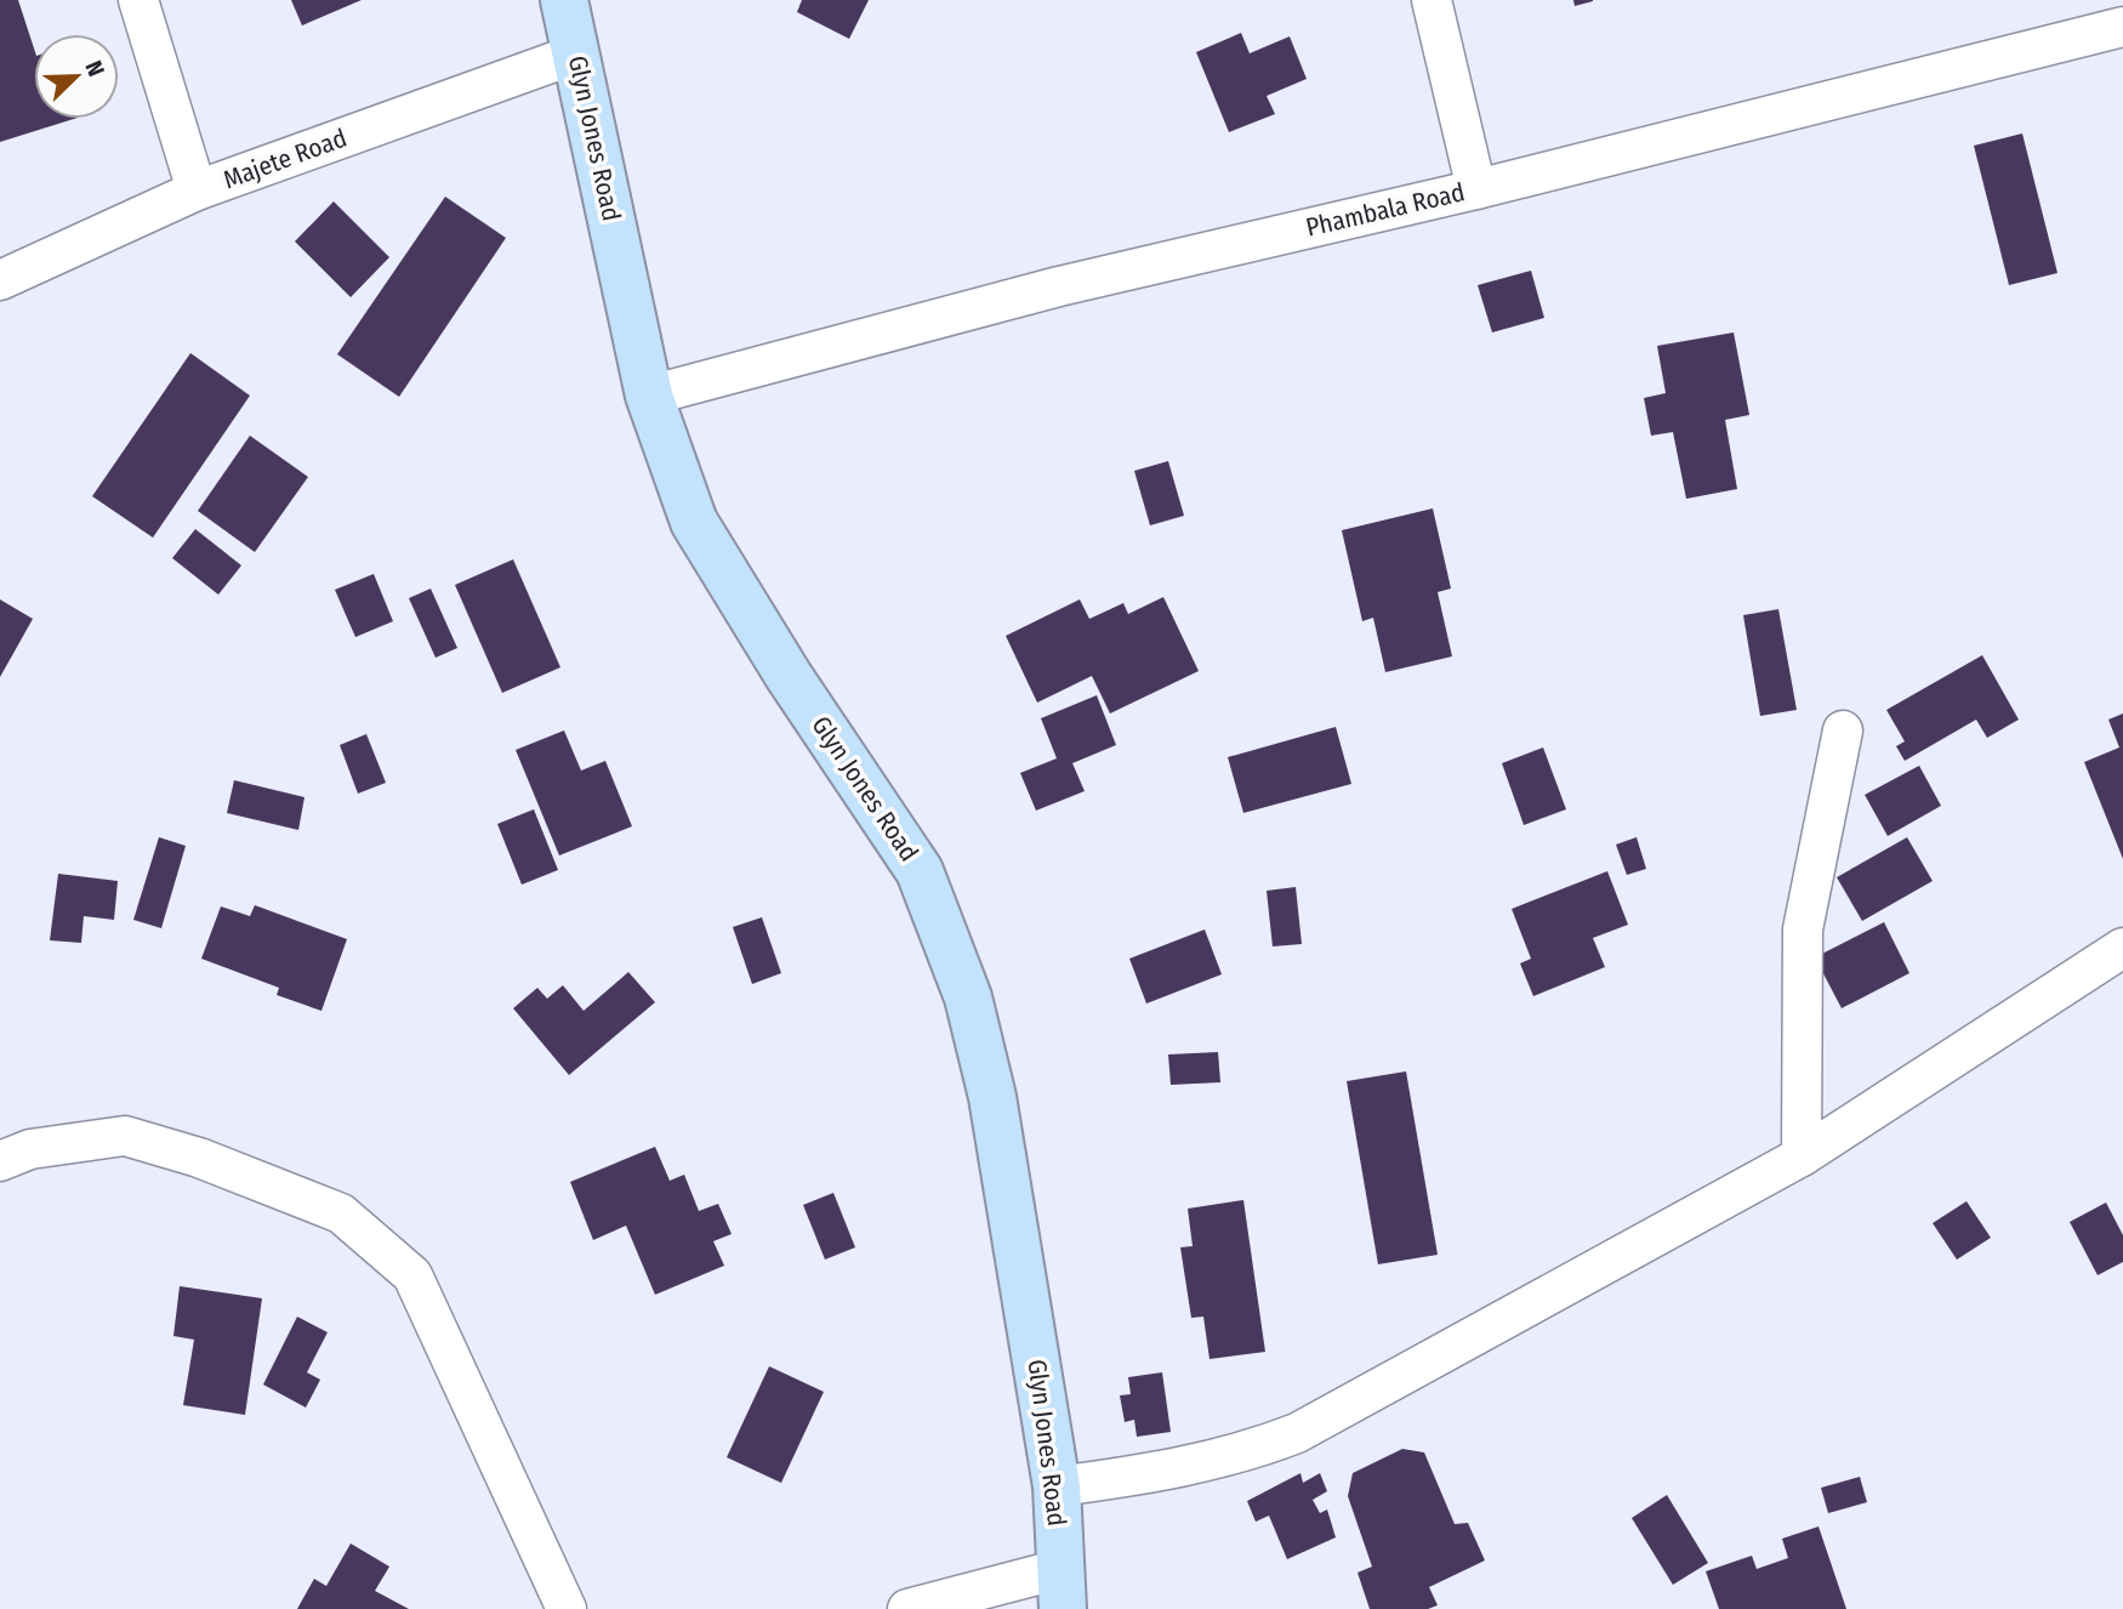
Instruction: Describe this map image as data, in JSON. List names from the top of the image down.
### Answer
{
  "streets": {
    "street": ["Glyn Jones Road", "Majete Road", "Phambala Road"]
  },
  "crossings": [
    ["Glyn Jones Road", "Majete Road"],
    ["Glyn Jones Road", "Phambala Road"]
  ],
  "north": "top right"
}
